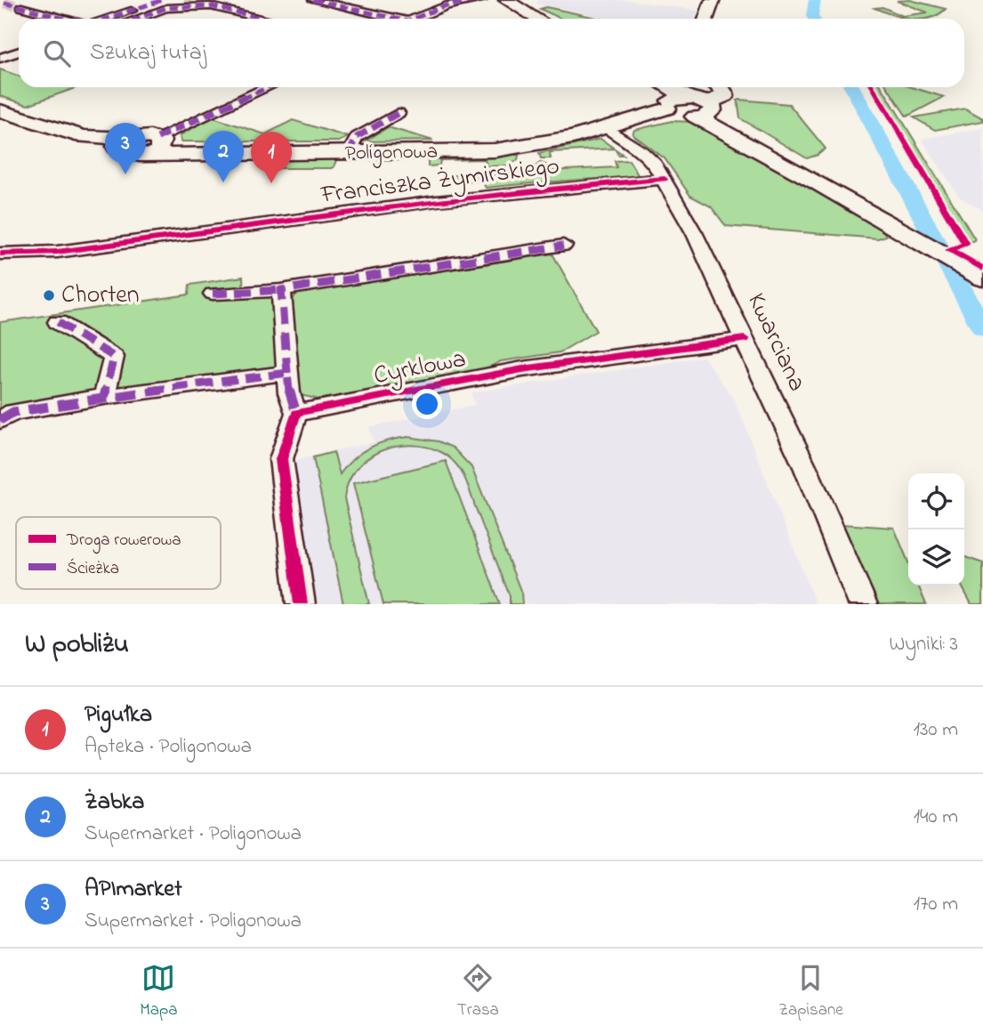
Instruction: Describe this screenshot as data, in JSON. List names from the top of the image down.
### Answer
{
  "streets": {
    "street": [
      "Poligonowa",
      "Franciszka Żymirskiego",
      "Kwarciana",
      "Cyrklowa"
    ]
  },
  "crossings": [
    ["Poligonowa", "Kwarciana"],
    ["Franciszka Żymirskiego", "Kwarciana"],
    ["Kwarciana", "Cyrklowa"]
  ],
  "places": ["Chorten"],
  "legend": ["Droga rowerowa", "Ścieżka"],
  "page": {
    "search": "Szukaj tutaj",
    "pins": ["3", "2", "1"],
    "heading": ["W pobliżu", "Wyniki: 3"],
    "list": [
      {
        "mark": "1",
        "name": "Pigułka",
        "note": "Apteka · Poligonowa",
        "value": "130 m"
      },
      {
        "mark": "2",
        "name": "Żabka",
        "note": "Supermarket · Poligonowa",
        "value": "140 m"
      },
      {
        "mark": "3",
        "name": "APImarket",
        "note": "Supermarket · Poligonowa",
        "value": "170 m"
      }
    ],
    "nav": ["Mapa", "Trasa", "Zapisane"]
  }
}
